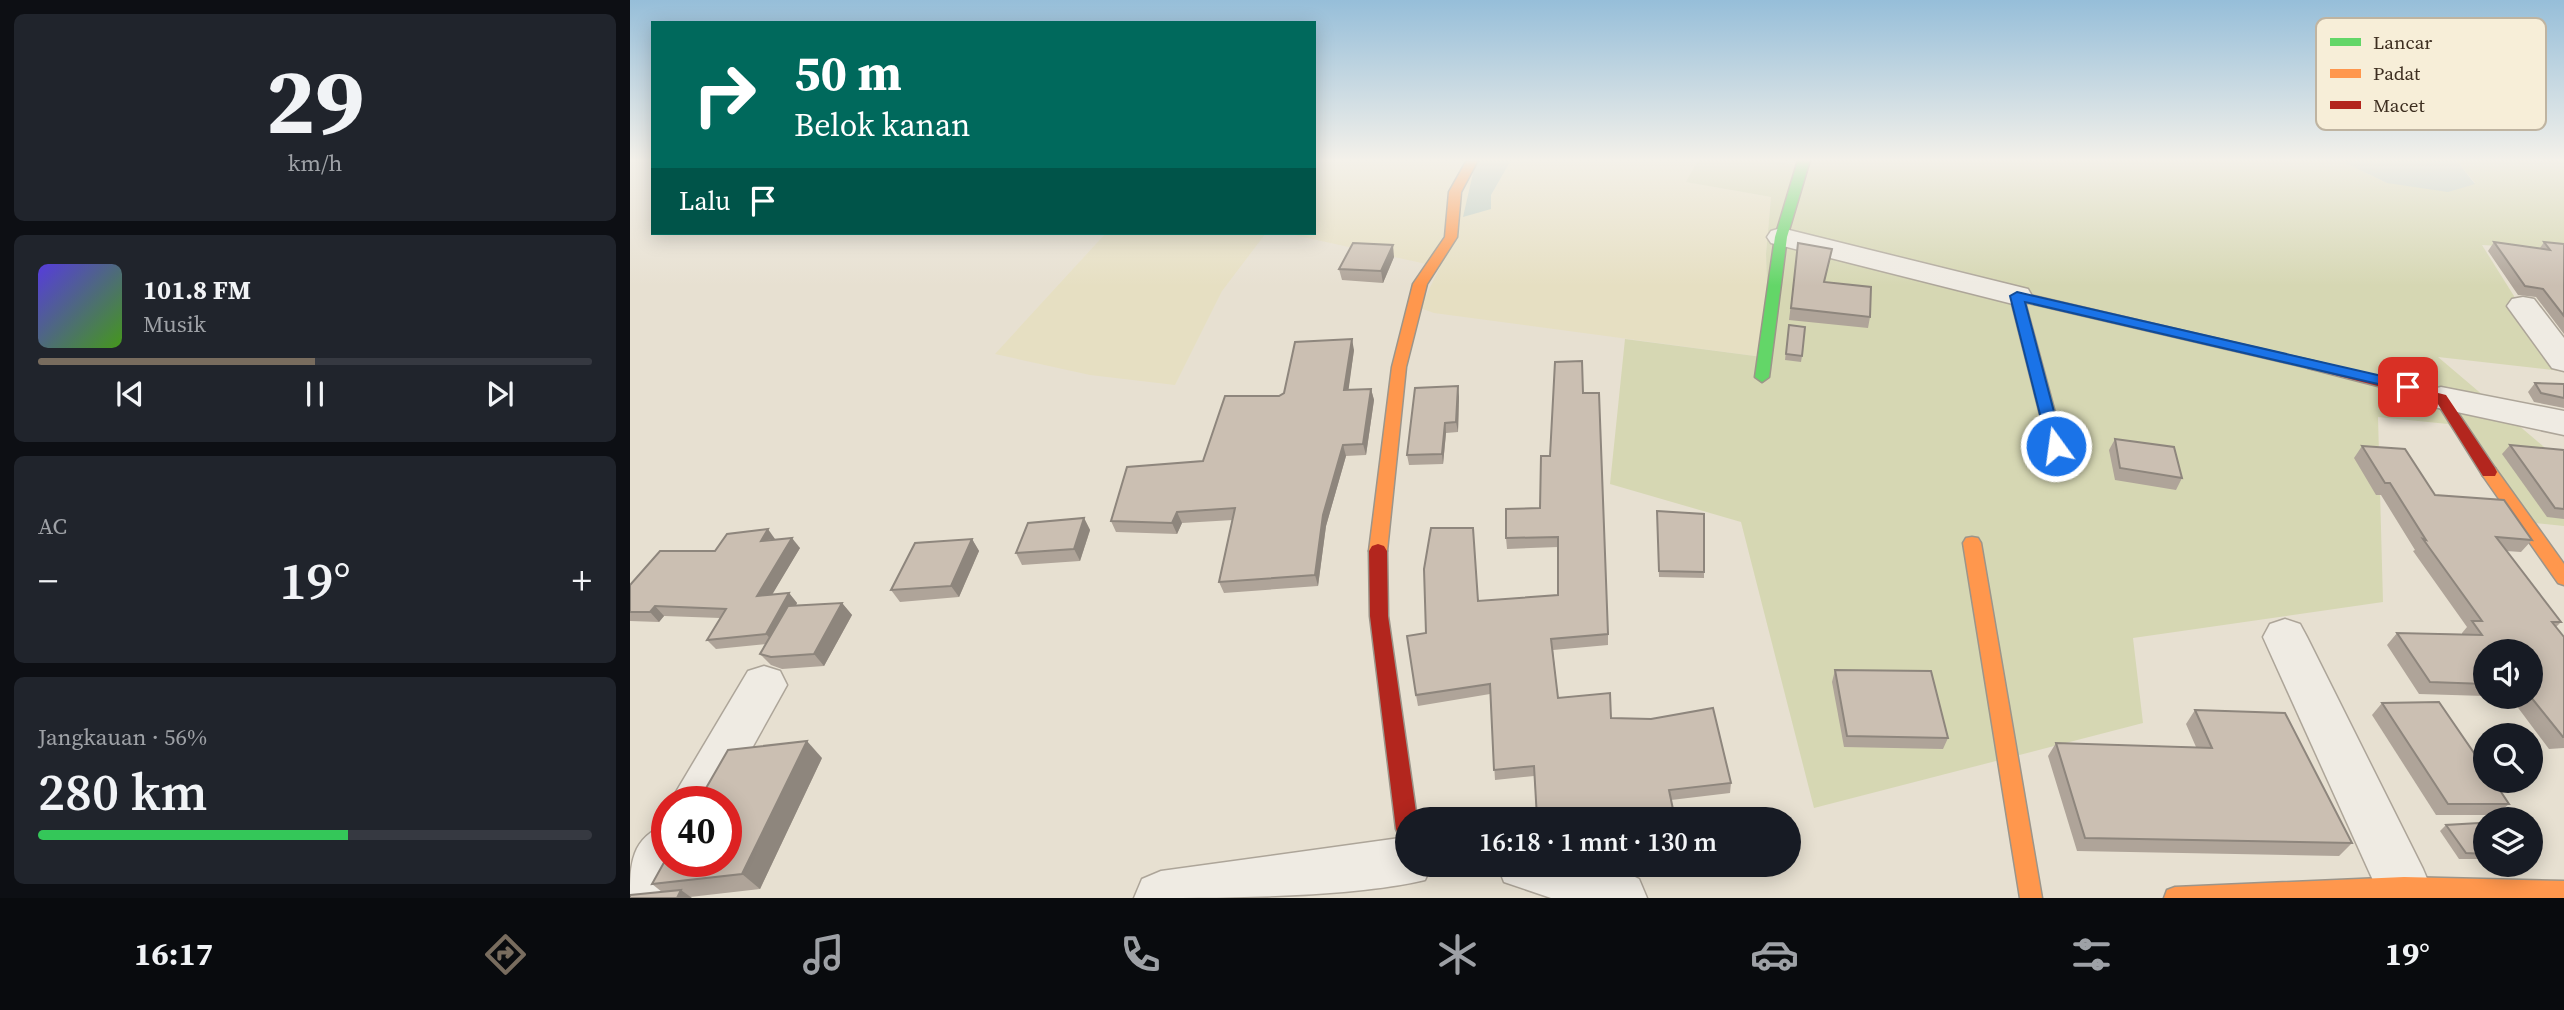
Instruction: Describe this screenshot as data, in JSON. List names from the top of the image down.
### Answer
{
  "legend": ["Lancar", "Padat", "Macet"],
  "page": {
    "tile": [
      ["29", "km/h"],
      "AC",
      ["Jangkauan · 56%", "280 km"]
    ],
    "turn": ["50 m", "Belok kanan"],
    "then": "Lalu",
    "song": ["101.8 FM", "Musik"],
    "heat": ["−", "19°", "+"],
    "limit": "40",
    "trip": "16:18 · 1 mnt · 130 m",
    "tabs": ["16:17", "19°"]
  }
}
